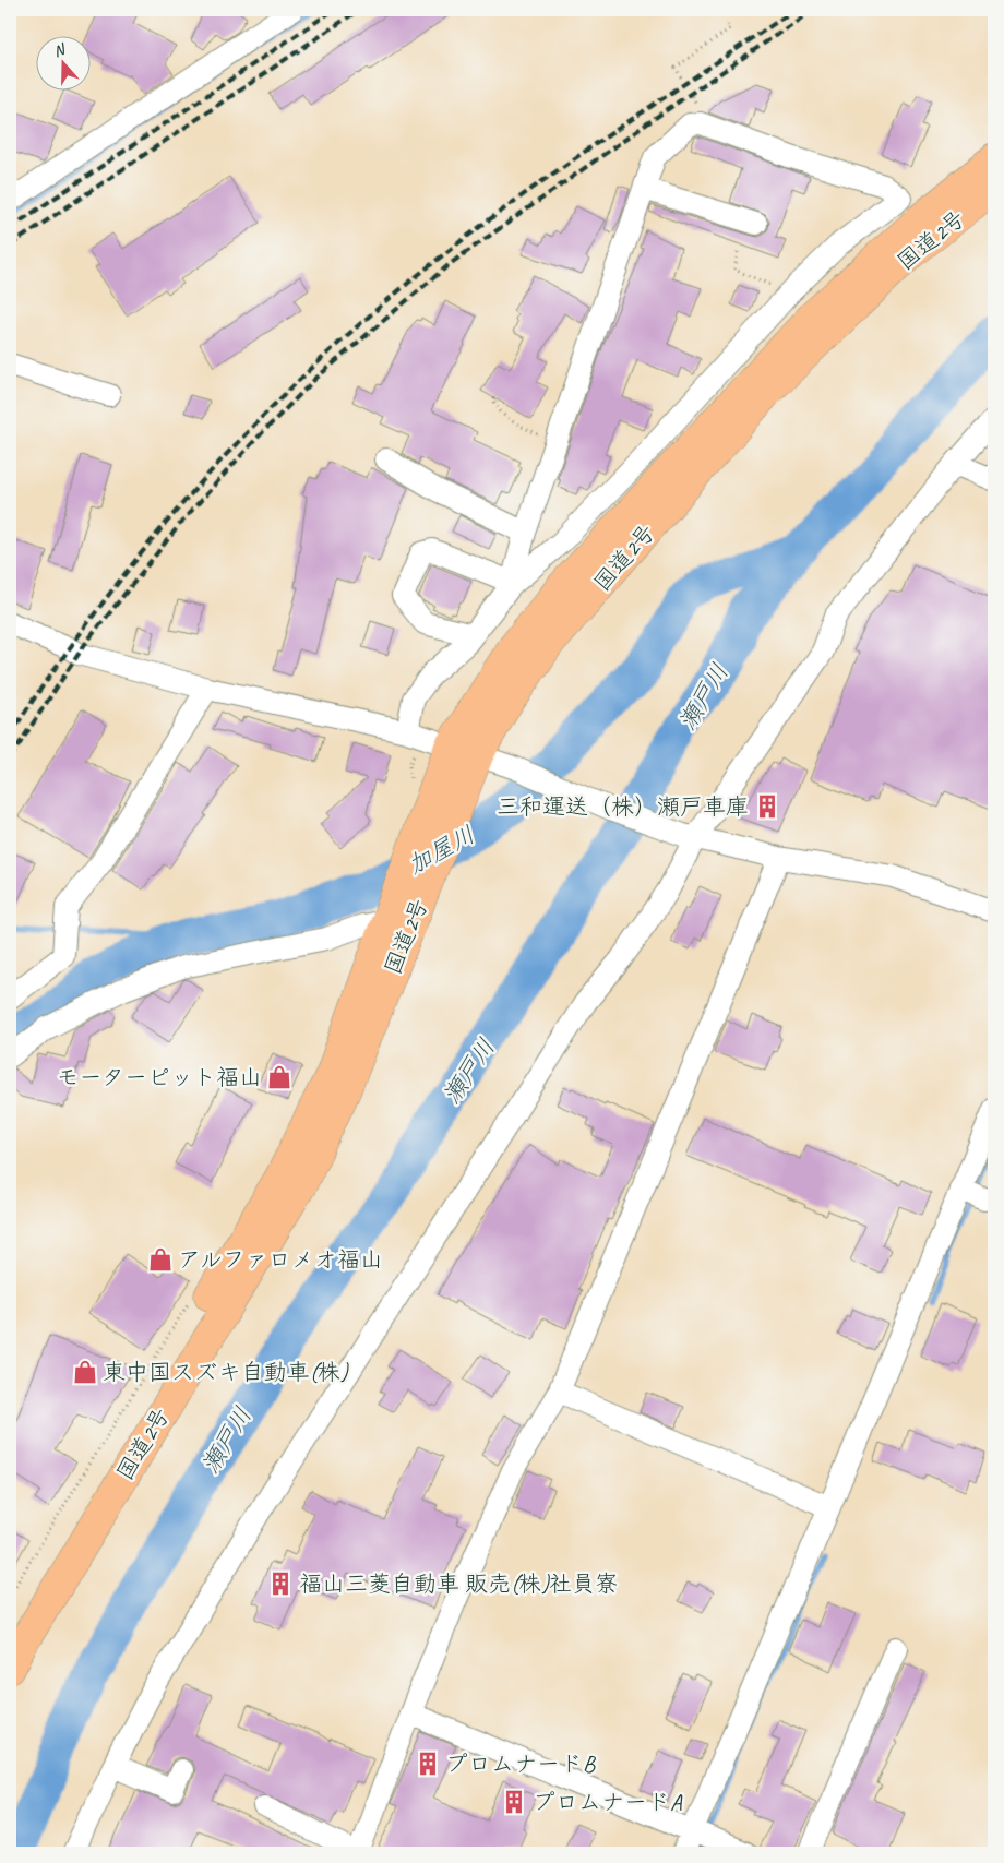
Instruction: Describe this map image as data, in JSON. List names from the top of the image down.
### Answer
{
  "streets": {
    "highway": ["国道2号"]
  },
  "water": ["瀬戸川", "加屋川"],
  "places": {
    "building": [
      "三和運送（株）瀬戸車庫",
      "福山三菱自動車 販売(株)社員寮",
      "プロムナードB",
      "プロムナードA"
    ],
    "shop": ["モーターピット福山", "アルファロメオ福山", "東中国スズキ自動車(株)"]
  },
  "north": "top"
}
